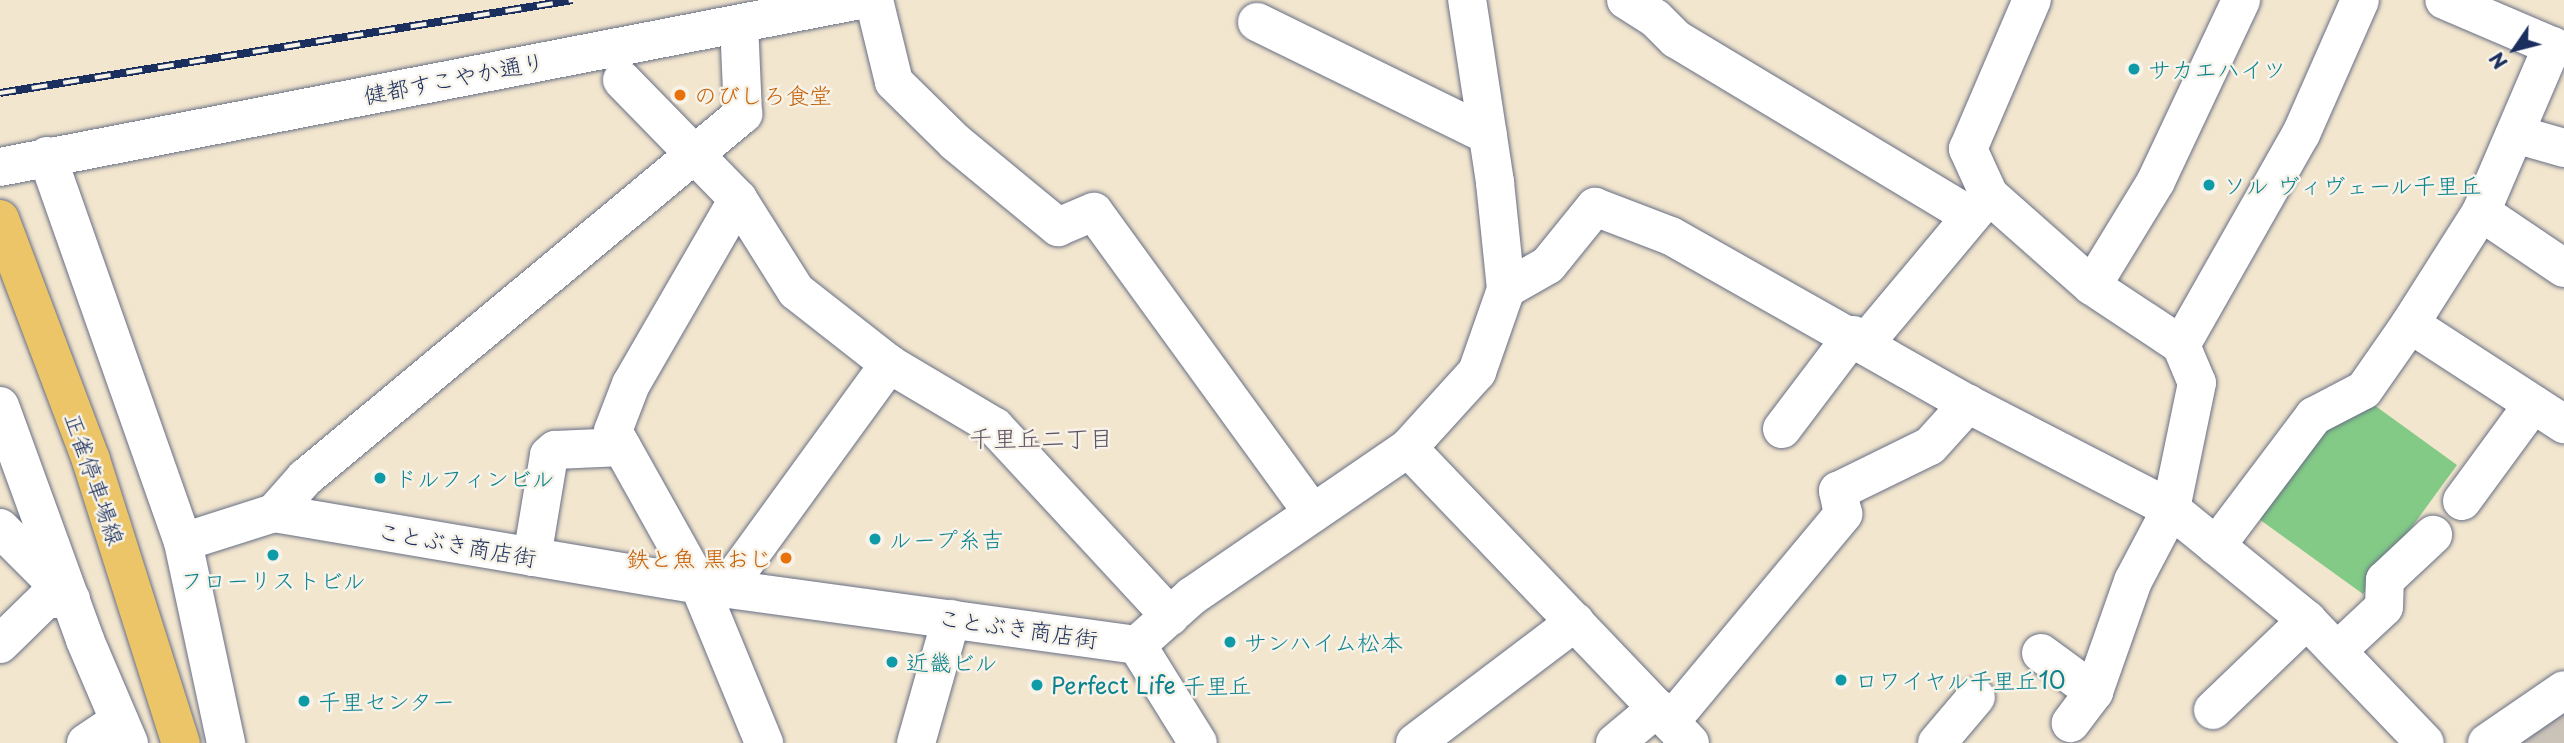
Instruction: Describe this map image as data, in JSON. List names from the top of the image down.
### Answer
{
  "streets": {
    "main road": ["正雀停車場線"],
    "street": ["健都すこやか通り", "ことぶき商店街"]
  },
  "districts": ["千里丘二丁目"],
  "places": [
    "サカエハイツ",
    "のびしろ食堂",
    "ソル ヴィヴェール千里丘",
    "ドルフィンビル",
    "ループ糸吉",
    "フローリストビル",
    "鉄と魚 黒おじ",
    "サンハイム松本",
    "近畿ビル",
    "ロワイヤル千里丘10",
    "Perfect Life 千里丘",
    "千里センター"
  ],
  "north": "bottom left"
}
